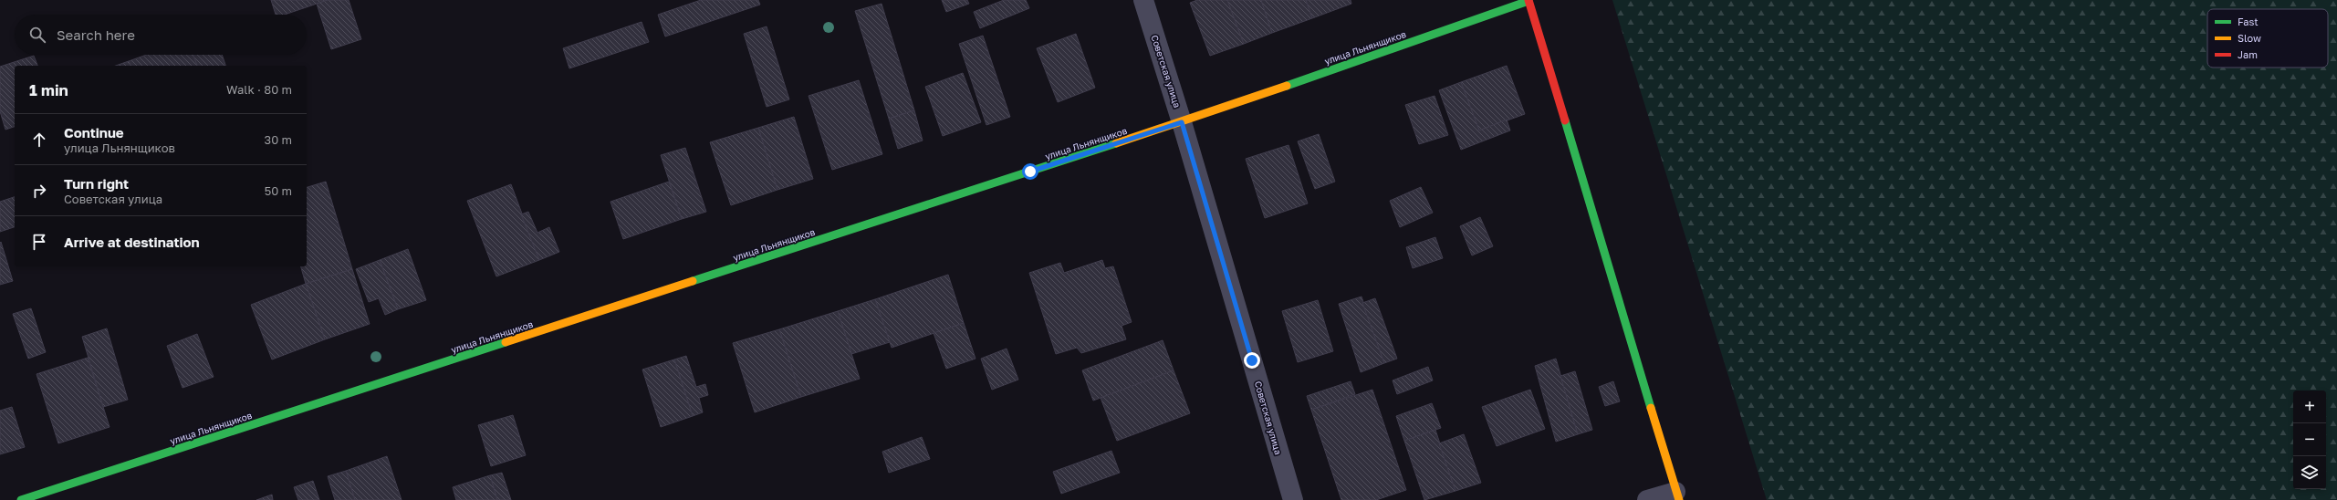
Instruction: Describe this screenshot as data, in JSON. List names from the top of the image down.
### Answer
{
  "streets": {
    "street": ["улица Льнянщиков", "Советская улица"]
  },
  "crossings": [
    ["улица Льнянщиков", "Советская улица"]
  ],
  "legend": ["Fast", "Slow", "Jam"],
  "page": {
    "search": "Search here",
    "heading": ["1 min", "Walk · 80 m"],
    "list": [
      ["Continue", "улица Льнянщиков", "30 m"],
      ["Turn right", "Советская улица", "50 m"],
      "Arrive at destination"
    ],
    "map_buttons": ["+", "−"]
  }
}
